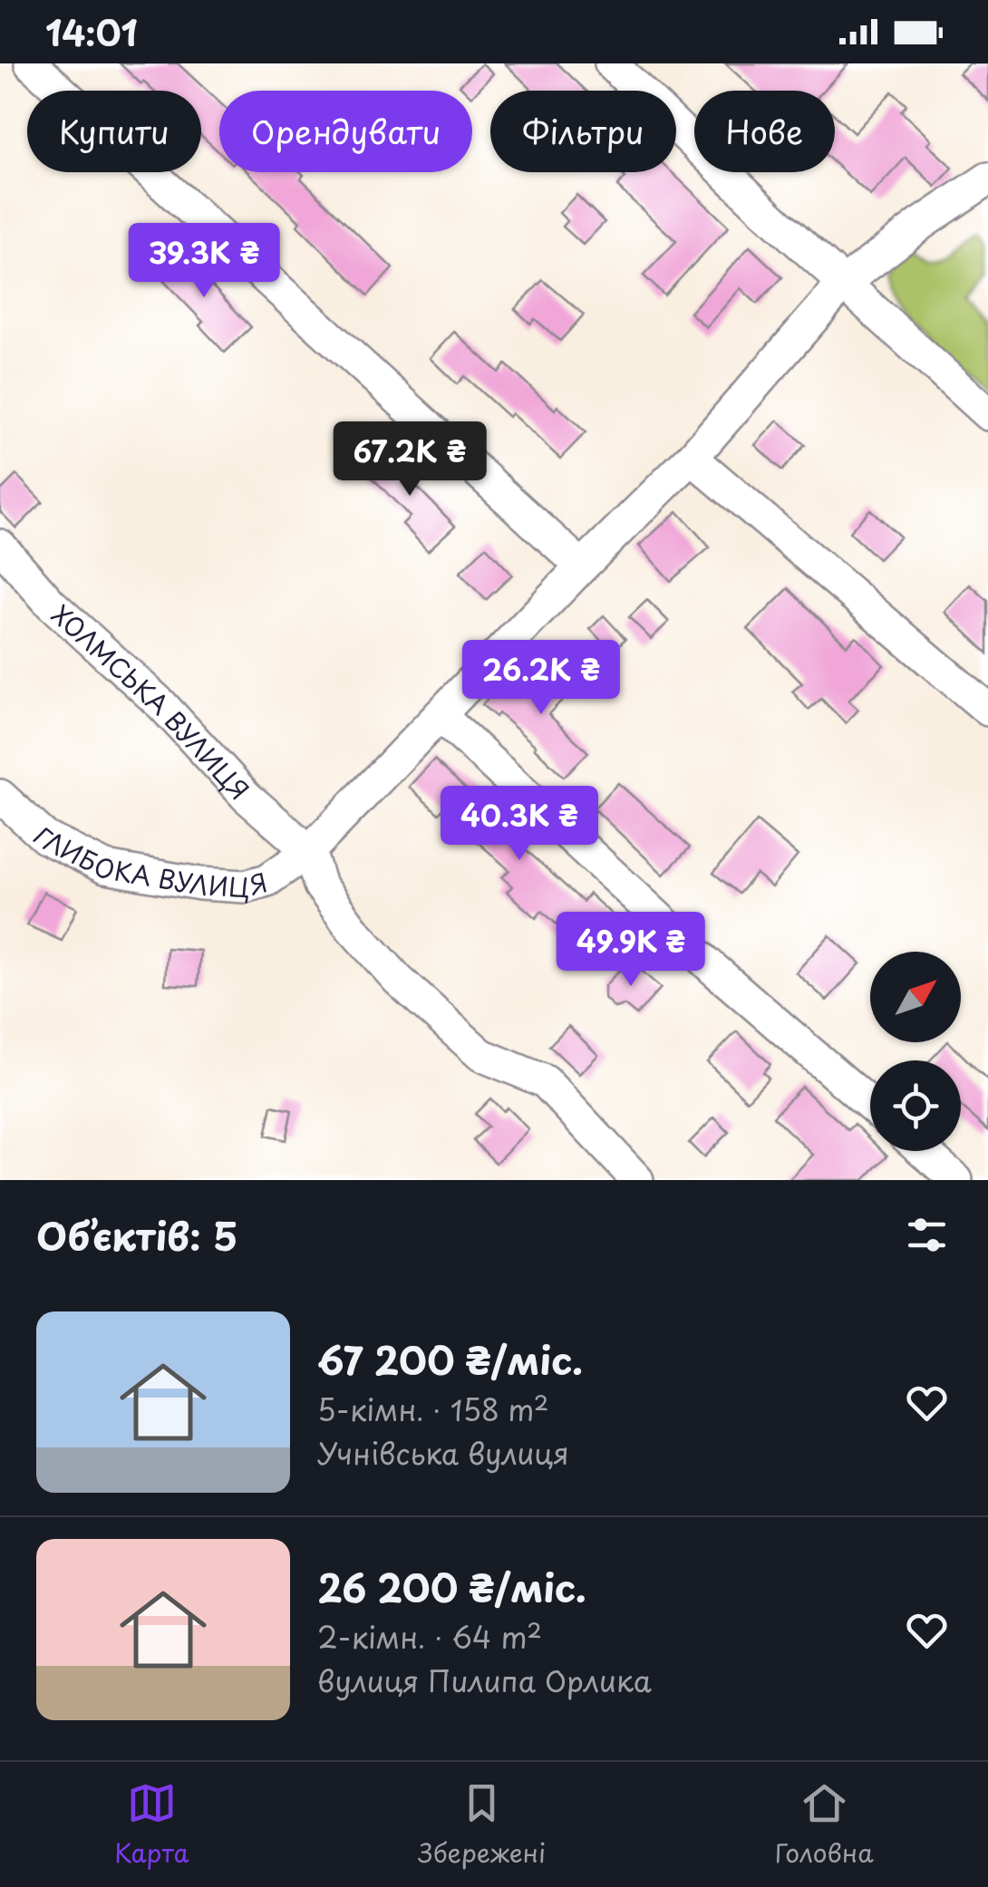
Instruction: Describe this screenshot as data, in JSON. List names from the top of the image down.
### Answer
{
  "streets": {
    "street": ["ХОЛМСЬКА ВУЛИЦЯ", "ГЛИБОКА ВУЛИЦЯ"]
  },
  "crossings": [
    ["ХОЛМСЬКА ВУЛИЦЯ", "ГЛИБОКА ВУЛИЦЯ"]
  ],
  "north": "top right",
  "page": {
    "status": "14:01",
    "chip": [
      "Купити",
      "Орендувати",
      "Фільтри",
      "Нове"
    ],
    "price": [
      "39.3K ₴",
      "67.2K ₴",
      "26.2K ₴",
      "40.3K ₴",
      "49.9K ₴"
    ],
    "heading": "Об’єктів: 5",
    "list": [
      {
        "name": "67 200 ₴/міс.",
        "note": "5-кімн. · 158 m² · Учнівська вулиця"
      },
      {
        "name": "26 200 ₴/міс.",
        "note": "2-кімн. · 64 m² · вулиця Пилипа Орлика"
      }
    ],
    "tabs": ["Карта", "Збережені", "Головна"]
  }
}
